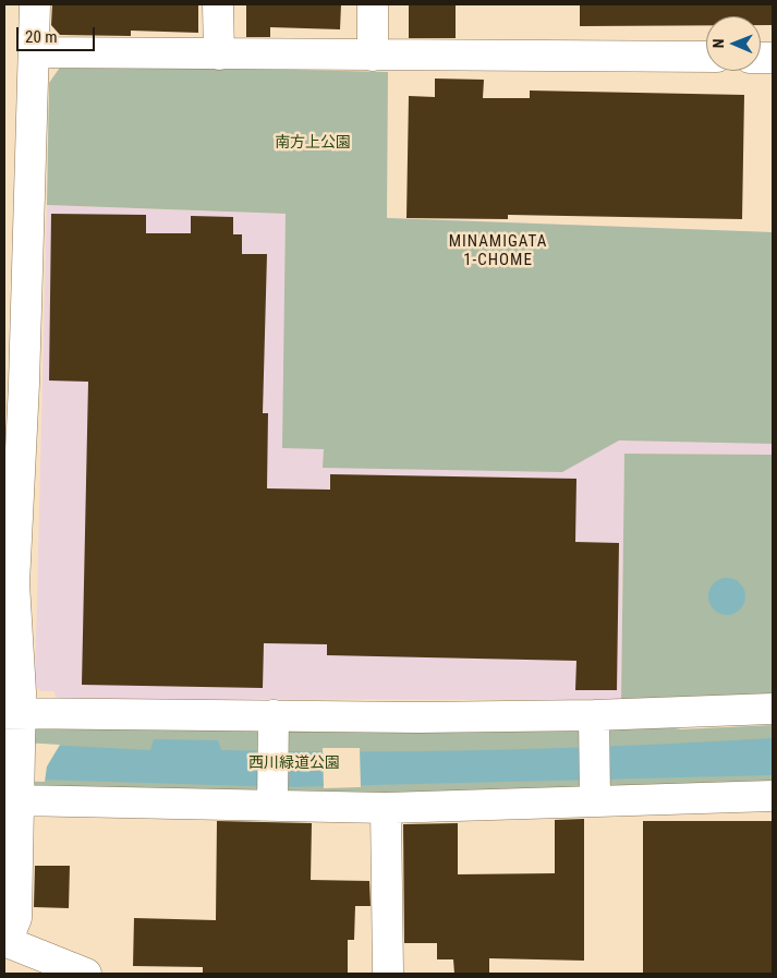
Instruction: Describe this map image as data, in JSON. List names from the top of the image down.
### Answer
{
  "districts": ["MINAMIGATA 1-CHOME"],
  "parks": ["南方上公園", "西川緑道公園"],
  "scale_bar": "20 m",
  "north": "left"
}
